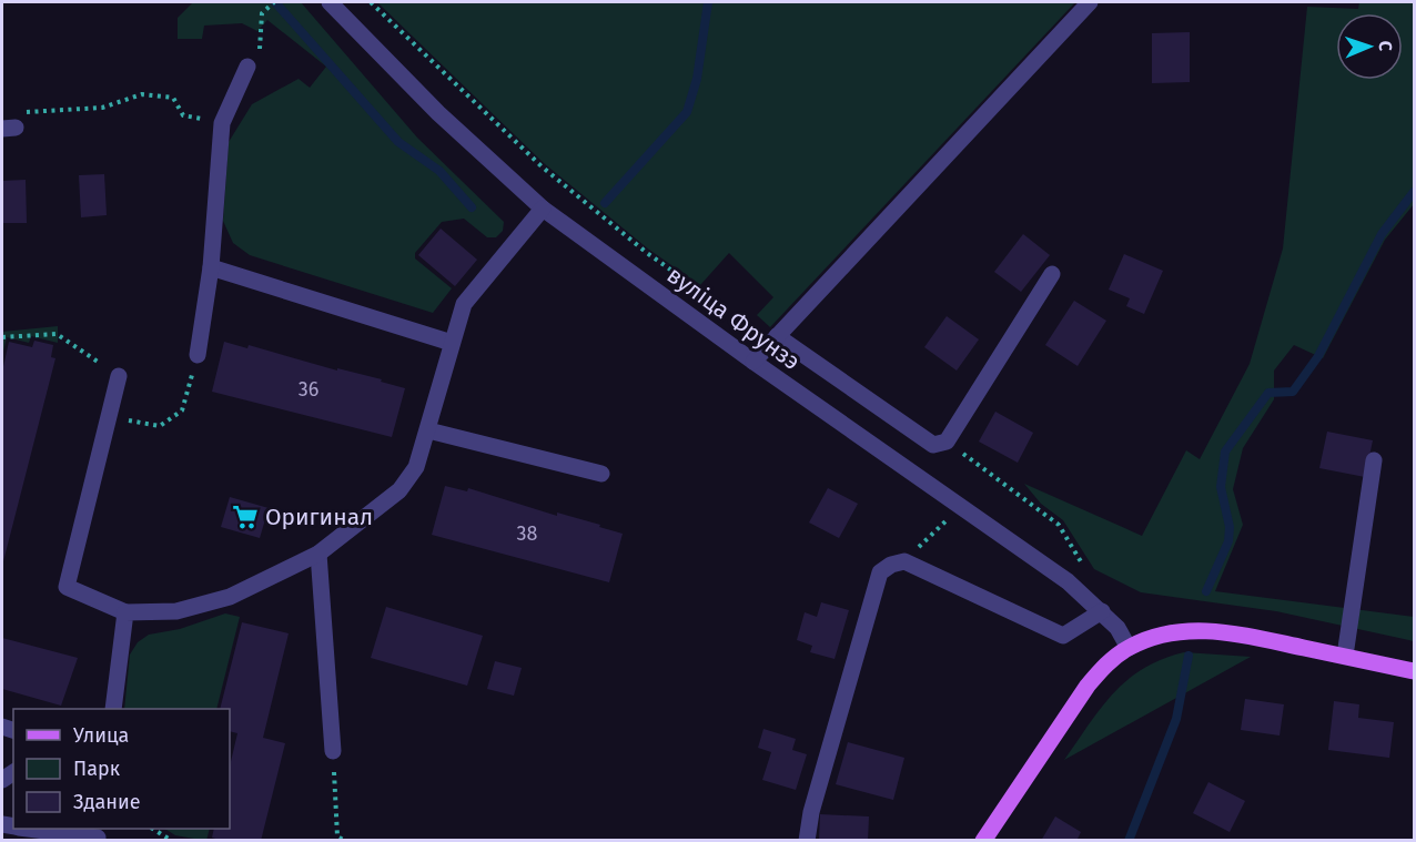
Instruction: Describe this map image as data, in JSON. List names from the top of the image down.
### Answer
{
  "streets": {
    "street": ["вуліца Фрунзэ"]
  },
  "places": {
    "supermarket": ["Оригинал"]
  },
  "house_numbers": ["36", "38"],
  "legend": ["Улица", "Парк", "Здание"],
  "north": "right"
}
